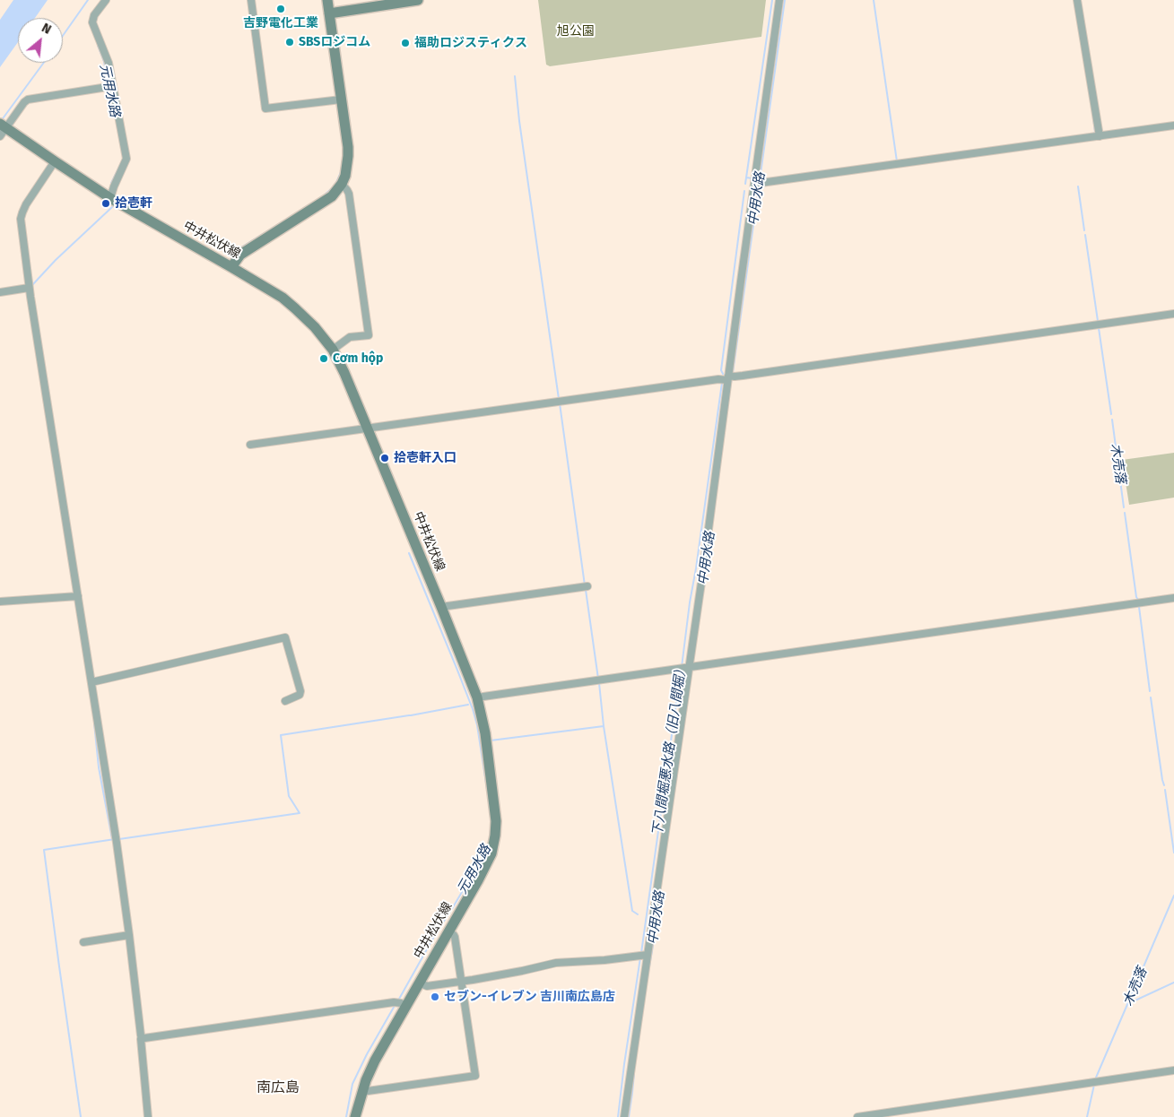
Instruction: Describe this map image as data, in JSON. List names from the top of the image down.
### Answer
{
  "streets": {
    "main road": ["中井松伏線"]
  },
  "districts": ["南広島"],
  "water": [
    "元用水路",
    "中用水路",
    "木売落",
    "下八間堀悪水路（旧八間堀）"
  ],
  "parks": ["旭公園"],
  "places": [
    "吉野電化工業",
    "SBSロジコム",
    "福助ロジスティクス",
    "拾壱軒",
    "Cơm hộp",
    "拾壱軒入口",
    "セブン-イレブン 吉川南広島店"
  ],
  "north": "top right"
}
